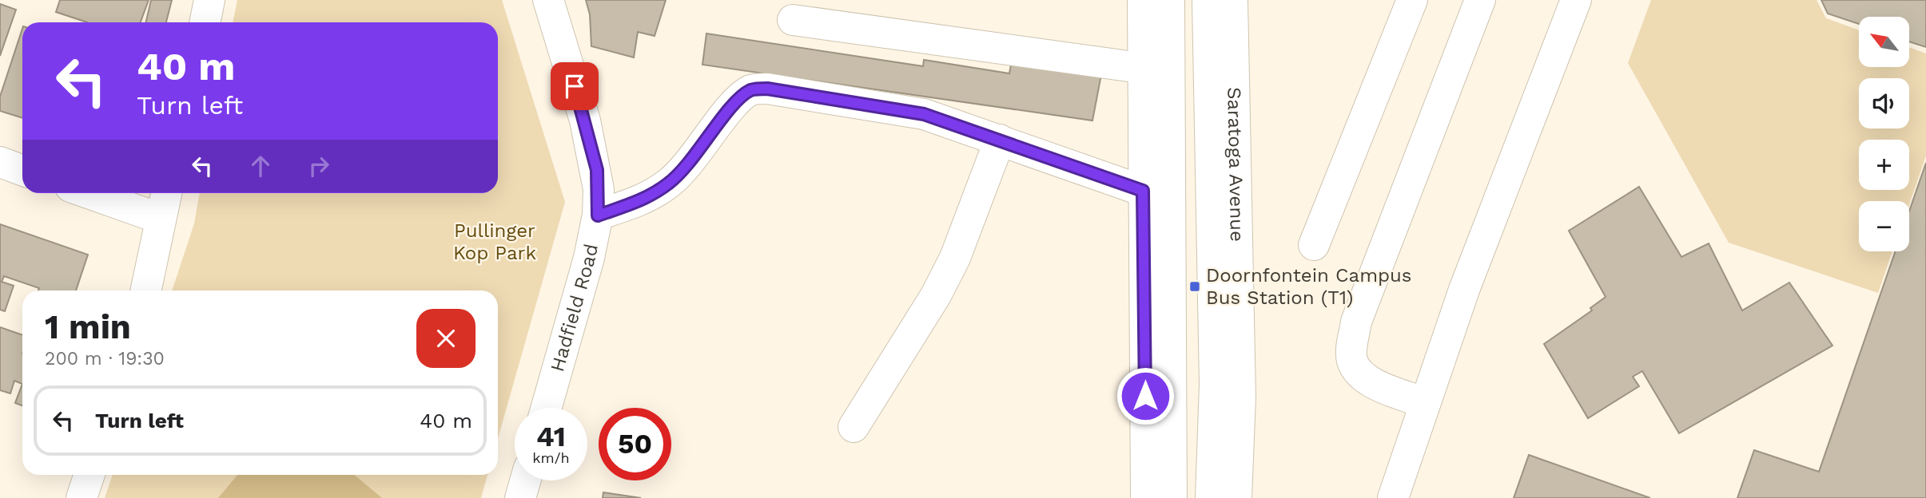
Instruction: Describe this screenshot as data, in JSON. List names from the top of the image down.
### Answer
{
  "streets": {
    "main road": ["Saratoga Avenue", "Hadfield Road"]
  },
  "parks": ["Pullinger Kop Park"],
  "places": {
    "transit": ["Doornfontein Campus Bus Station (T1)"]
  },
  "north": "top left",
  "page": {
    "map_buttons": ["+", "−"],
    "turn": ["40 m", "Turn left"],
    "heading": ["1 min", "200 m · 19:30"],
    "list": [
      {
        "name": "Turn left",
        "value": "40 m"
      }
    ],
    "speed": "41 km/h",
    "limit": "50"
  }
}
